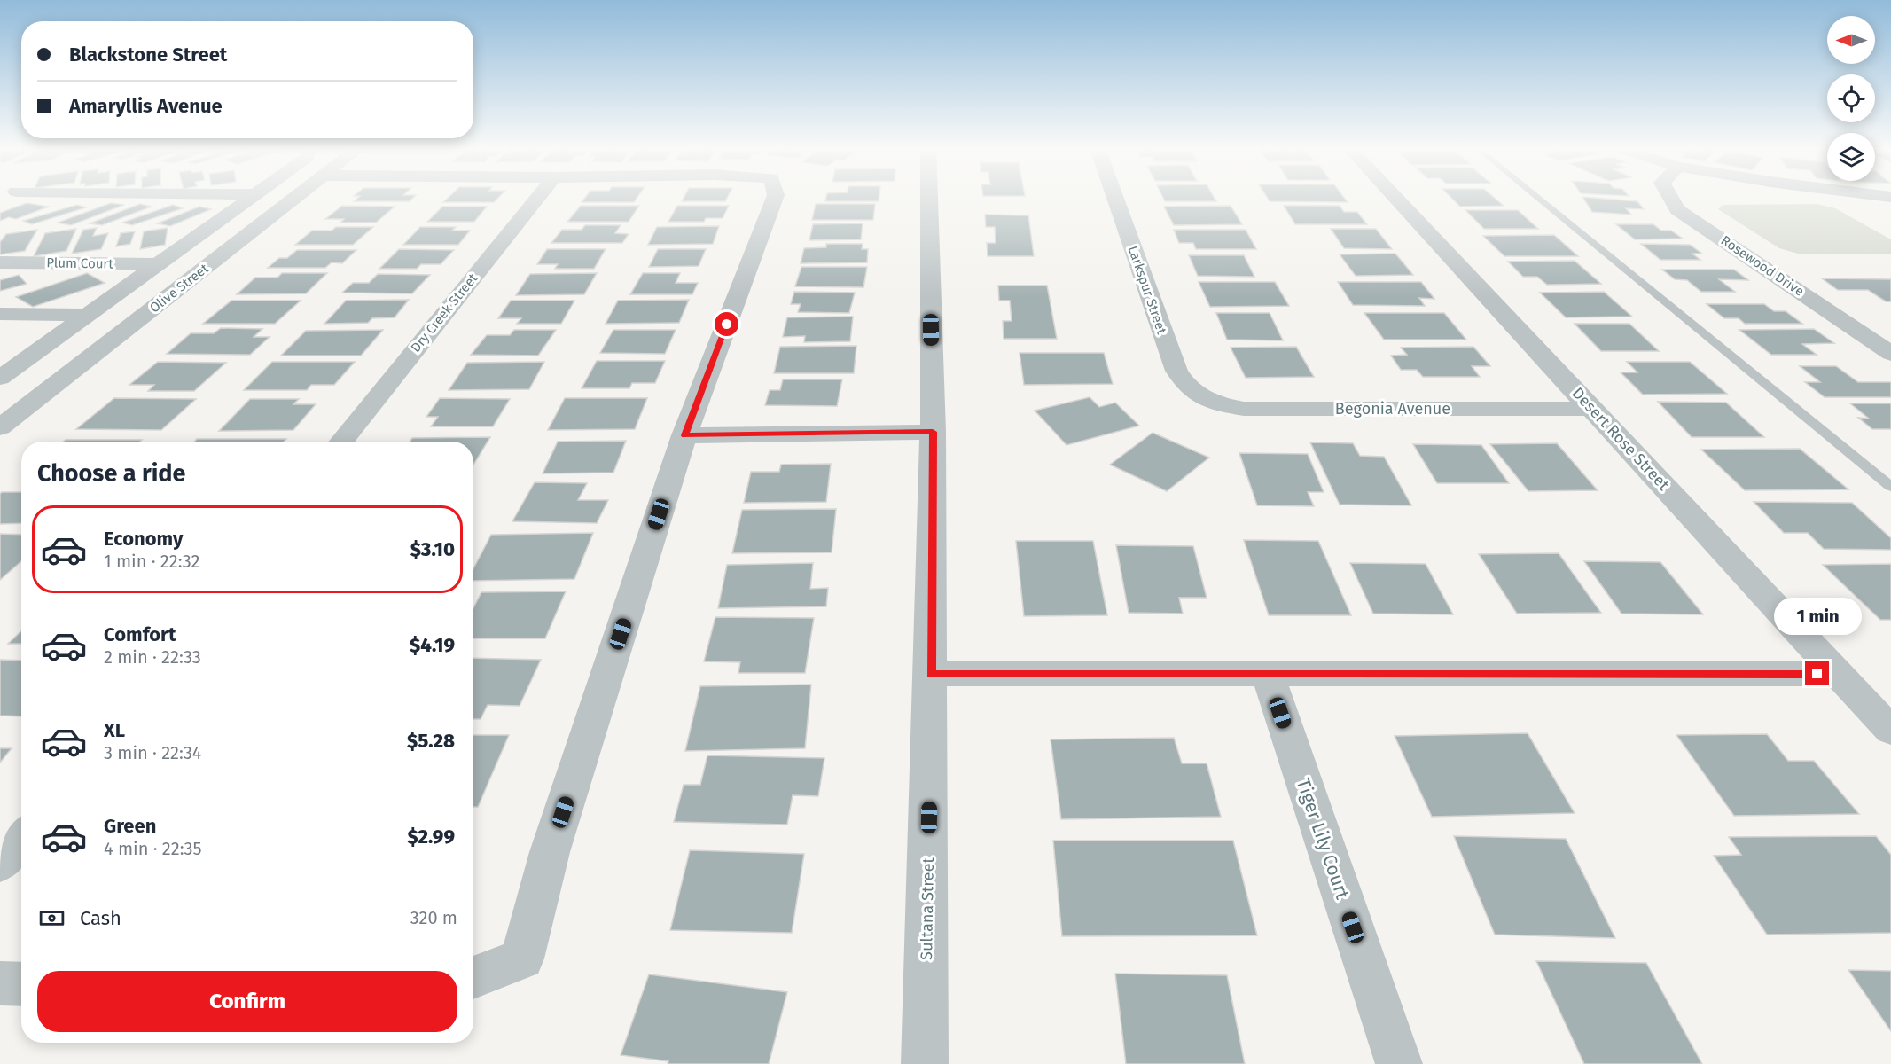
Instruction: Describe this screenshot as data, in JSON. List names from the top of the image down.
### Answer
{
  "streets": {
    "street": [
      "Plum Court",
      "Rosewood Drive",
      "Olive Street",
      "Larkspur Street",
      "Dry Creek Street",
      "Begonia Avenue",
      "Desert Rose Street",
      "Tiger Lily Court",
      "Sultana Street"
    ]
  },
  "crossings": [
    ["Plum Court", "Olive Street"],
    ["Larkspur Street", "Begonia Avenue"],
    ["Begonia Avenue", "Desert Rose Street"]
  ],
  "north": "left",
  "page": {
    "banner": ["Blackstone Street", "Amaryllis Avenue"],
    "heading": "Choose a ride",
    "list": [
      {
        "name": "Economy",
        "note": "1 min · 22:32",
        "value": "$3.10"
      },
      {
        "name": "Comfort",
        "note": "2 min · 22:33",
        "value": "$4.19"
      },
      {
        "name": "XL",
        "note": "3 min · 22:34",
        "value": "$5.28"
      },
      {
        "name": "Green",
        "note": "4 min · 22:35",
        "value": "$2.99"
      }
    ],
    "bubble": "1 min",
    "pay": ["Cash", "320 m"],
    "buttons": "Confirm"
  }
}
